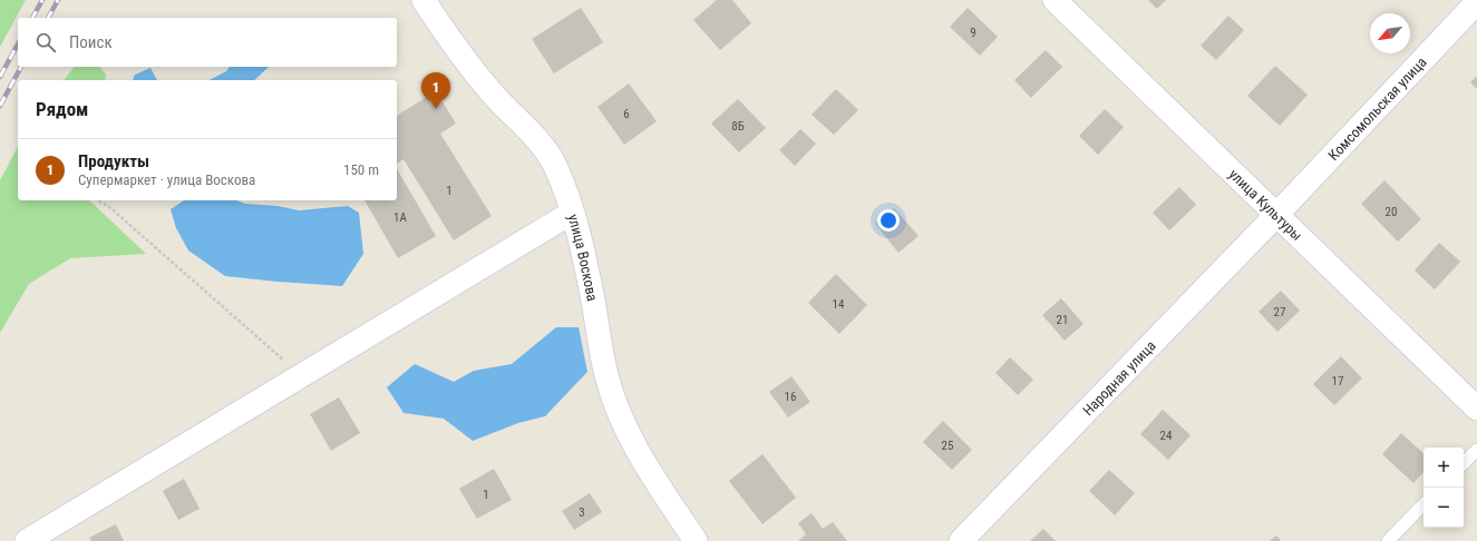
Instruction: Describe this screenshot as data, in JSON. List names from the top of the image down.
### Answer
{
  "streets": {
    "street": [
      "Комсомольская улица",
      "улица Культуры",
      "улица Воскова",
      "Народная улица"
    ]
  },
  "crossings": [
    ["Комсомольская улица", "улица Культуры"],
    ["Комсомольская улица", "Народная улица"],
    ["улица Культуры", "Народная улица"]
  ],
  "house_numbers": [
    "9",
    "6",
    "8Б",
    "1",
    "20",
    "1А",
    "14",
    "27",
    "21",
    "17",
    "16",
    "24",
    "25",
    "1",
    "3"
  ],
  "north": "bottom left",
  "page": {
    "search": "Поиск",
    "pins": "1",
    "heading": "Рядом",
    "list": [
      {
        "mark": "1",
        "name": "Продукты",
        "note": "Супермаркет · улица Воскова",
        "value": "150 m"
      }
    ],
    "map_buttons": ["+", "−"]
  }
}
